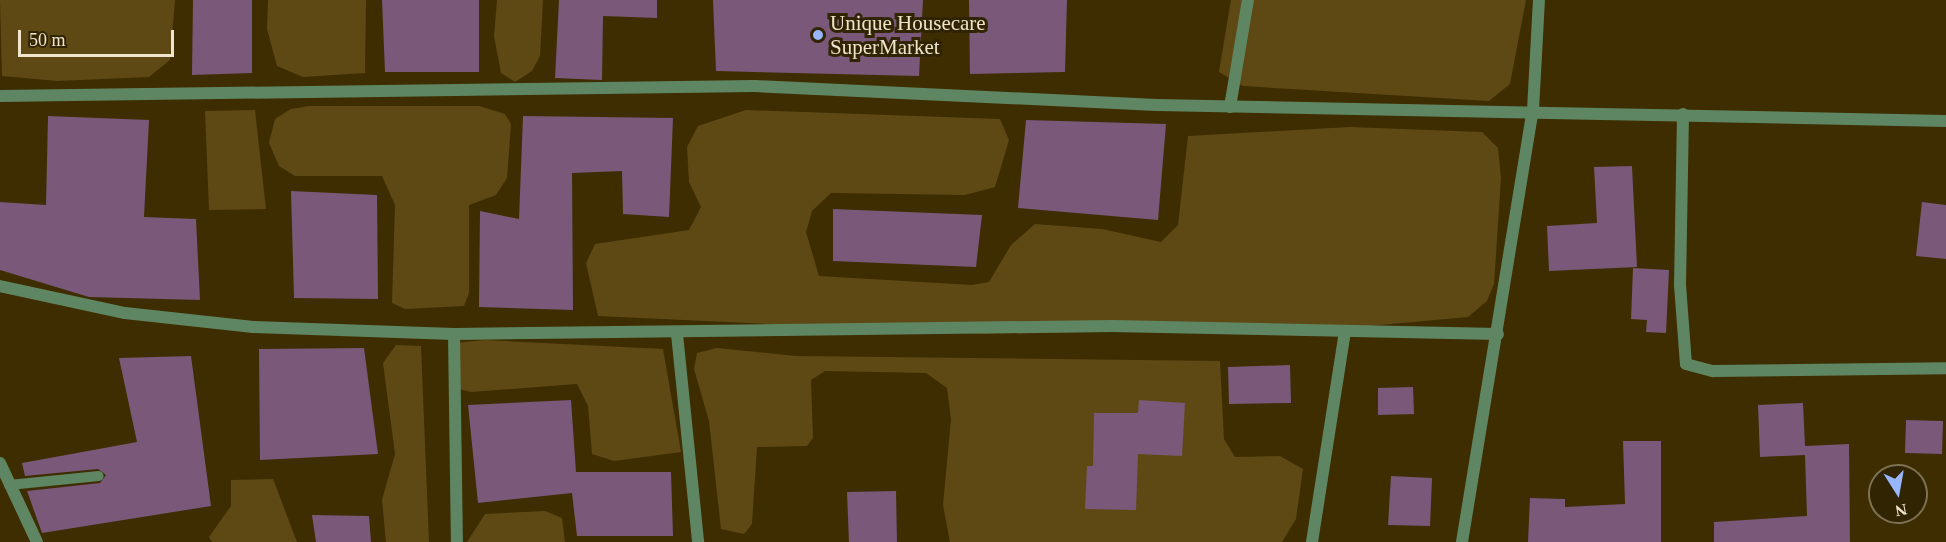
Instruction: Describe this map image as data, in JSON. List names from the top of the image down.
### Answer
{
  "places": ["Unique Housecare SuperMarket"],
  "scale_bar": "50 m",
  "north": "bottom"
}
